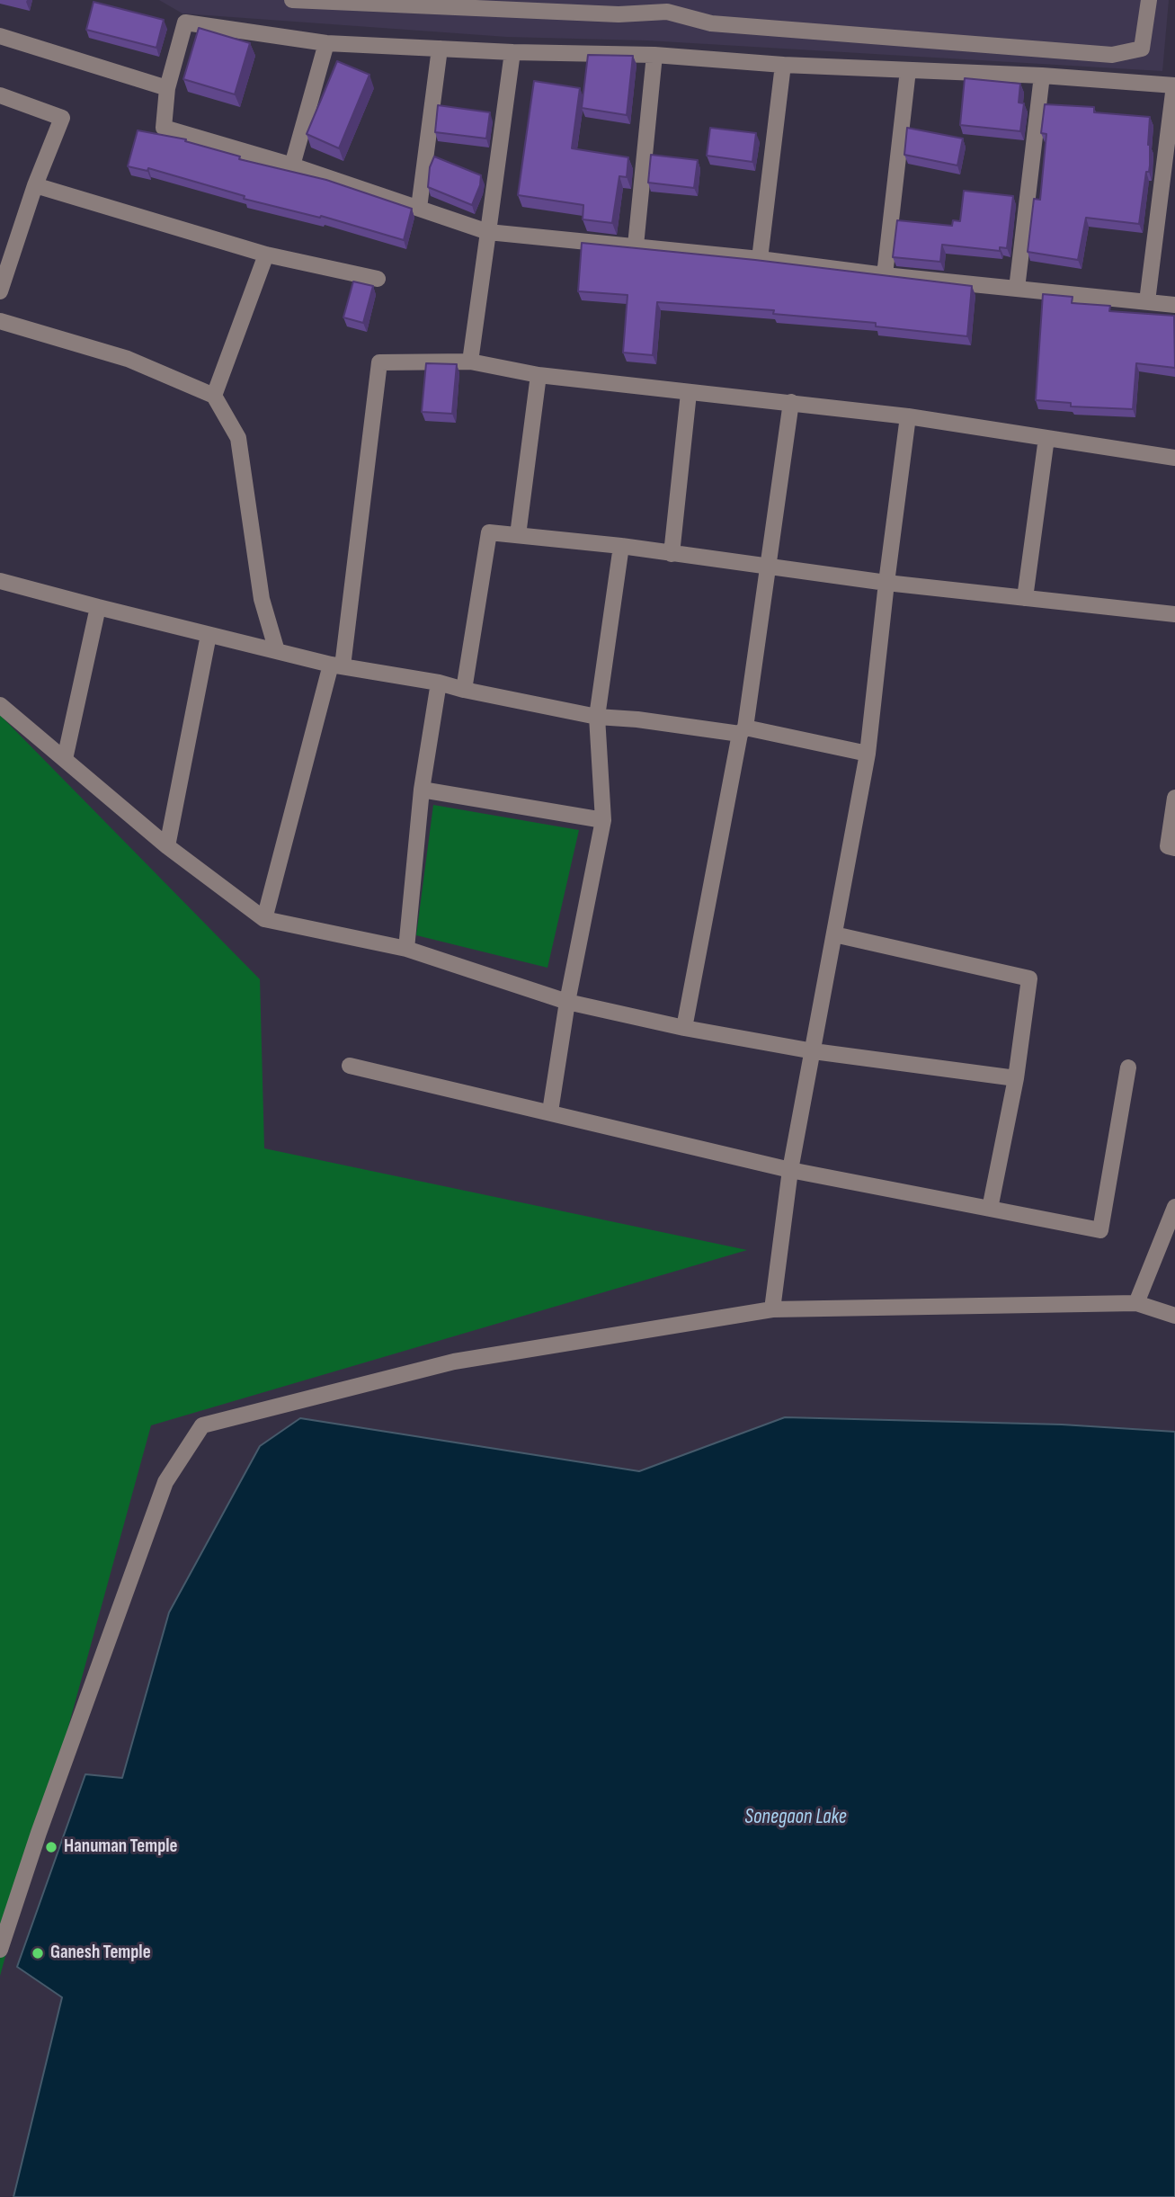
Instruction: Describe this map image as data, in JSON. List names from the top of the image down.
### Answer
{
  "water": ["Sonegaon Lake"],
  "places": ["Hanuman Temple", "Ganesh Temple"]
}
